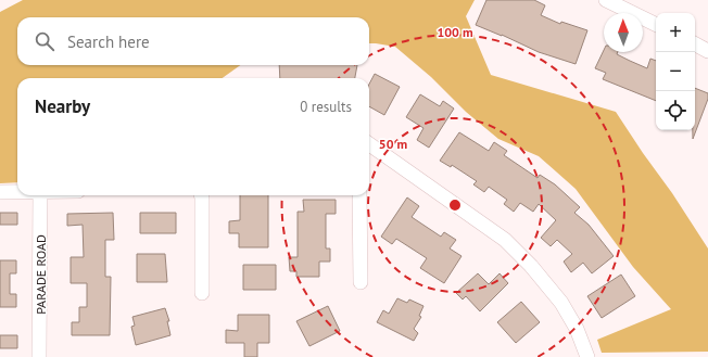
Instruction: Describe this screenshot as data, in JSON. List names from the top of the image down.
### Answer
{
  "streets": {
    "street": ["PARADE ROAD"]
  },
  "north": "top",
  "page": {
    "map_buttons": ["+", "−"],
    "search": "Search here",
    "heading": ["Nearby", "0 results"]
  },
  "rings": ["100 m", "50 m"]
}
